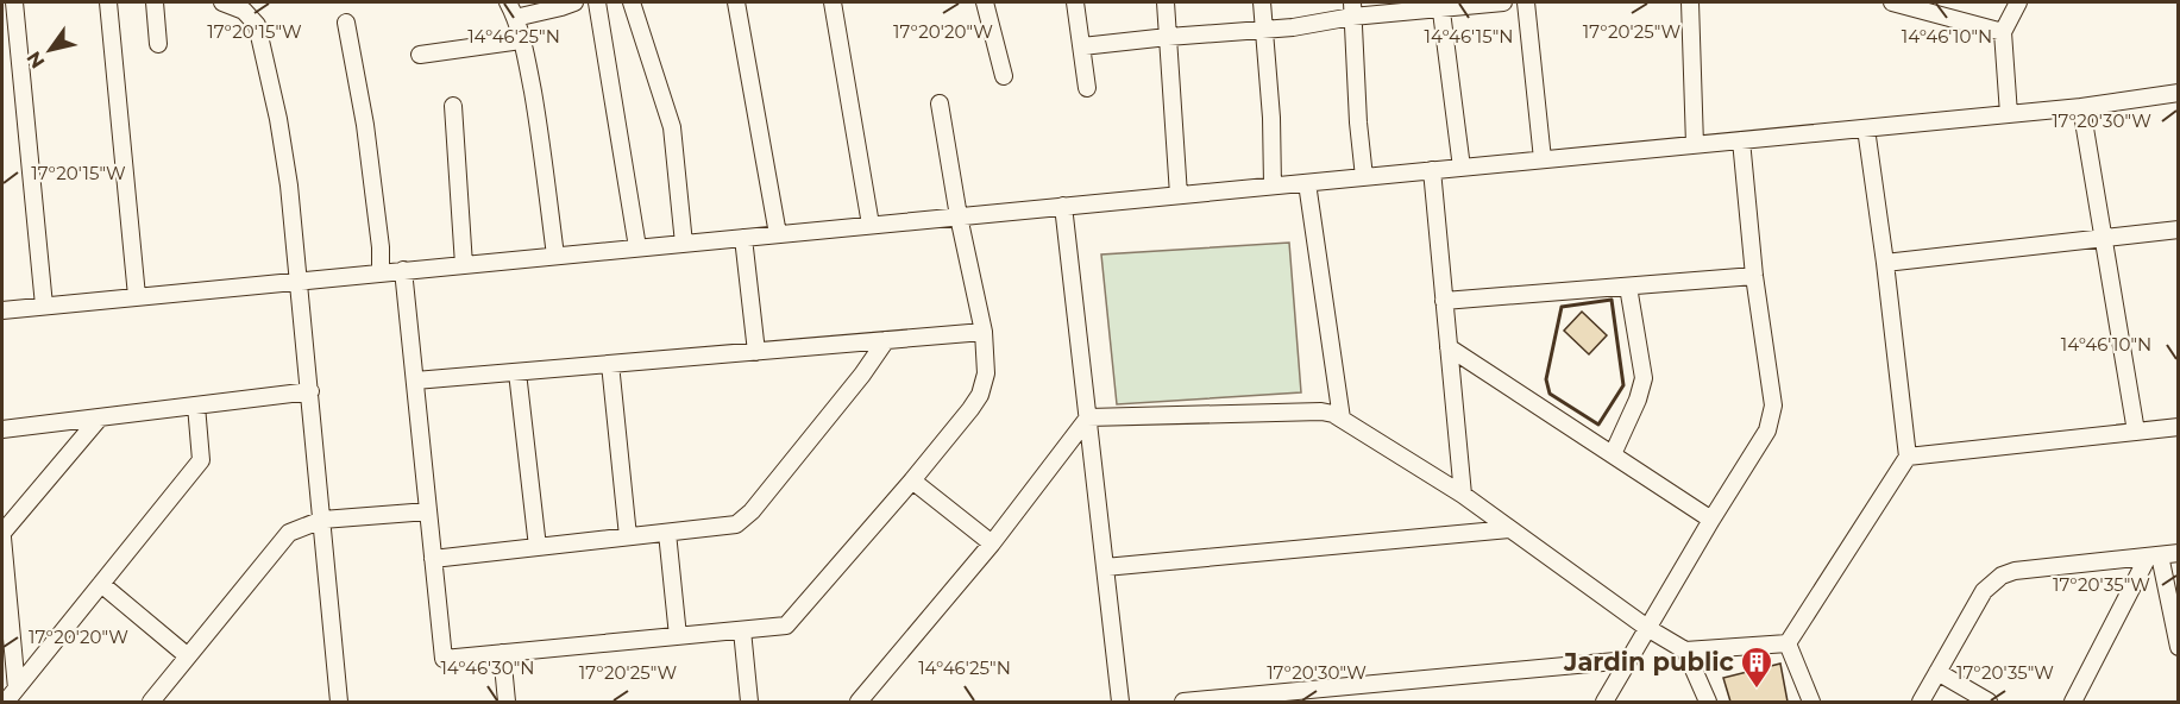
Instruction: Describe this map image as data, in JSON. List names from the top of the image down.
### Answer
{
  "places": {
    "building": ["Jardin public"]
  },
  "north": "bottom left",
  "coordinates": [
    "17°20'15\"W",
    "17°20'20\"W",
    "17°20'25\"W",
    "14°46'25\"N",
    "14°46'15\"N",
    "14°46'10\"N",
    "17°20'30\"W",
    "17°20'35\"W",
    "14°46'30\"N"
  ]
}
